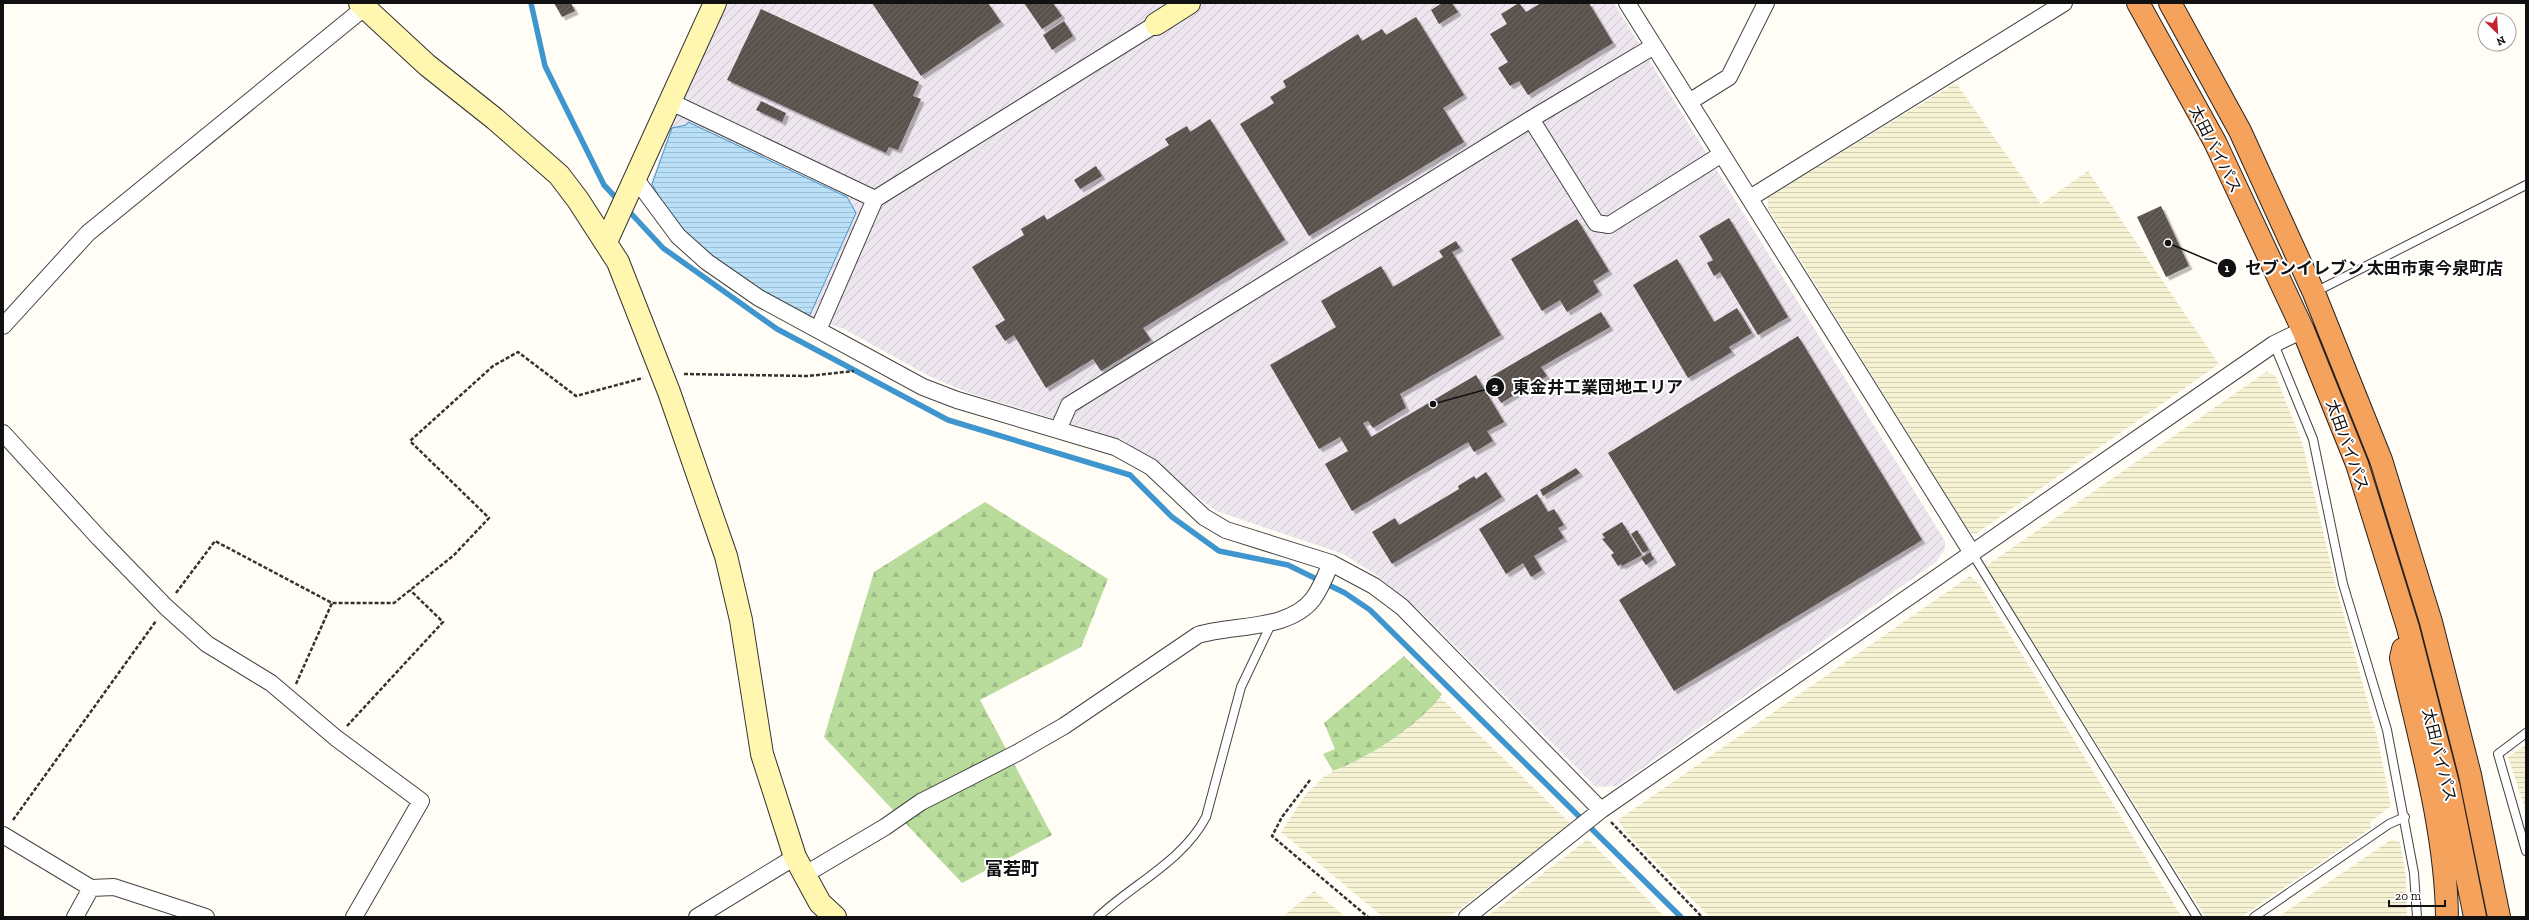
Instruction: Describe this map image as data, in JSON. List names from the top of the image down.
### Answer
{
  "streets": {
    "highway": ["太田バイパス"]
  },
  "districts": ["富若町"],
  "places": ["セブンイレブン 太田市東今泉町店", "東金井工業団地エリア"],
  "scale_bar": "20 m",
  "north": "bottom right"
}
